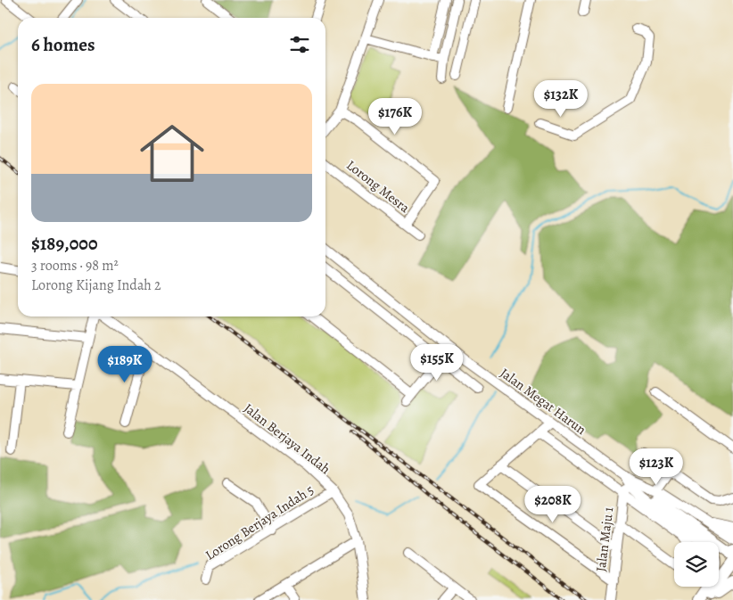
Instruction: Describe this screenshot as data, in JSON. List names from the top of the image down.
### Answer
{
  "streets": {
    "street": [
      "Lorong Mesra",
      "Jalan Megat Harun",
      "Jalan Berjaya Indah",
      "Lorong Berjaya Indah 5",
      "Jalan Maju 1"
    ]
  },
  "crossings": [
    ["Jalan Megat Harun", "Jalan Maju 1"],
    ["Jalan Berjaya Indah", "Lorong Berjaya Indah 5"]
  ],
  "page": {
    "heading": "6 homes",
    "list": [
      {
        "name": "$189,000",
        "note": "3 rooms · 98 m² · Lorong Kijang Indah 2"
      }
    ],
    "price": [
      "$132K",
      "$176K",
      "$155K",
      "$189K",
      "$123K",
      "$208K"
    ]
  }
}
